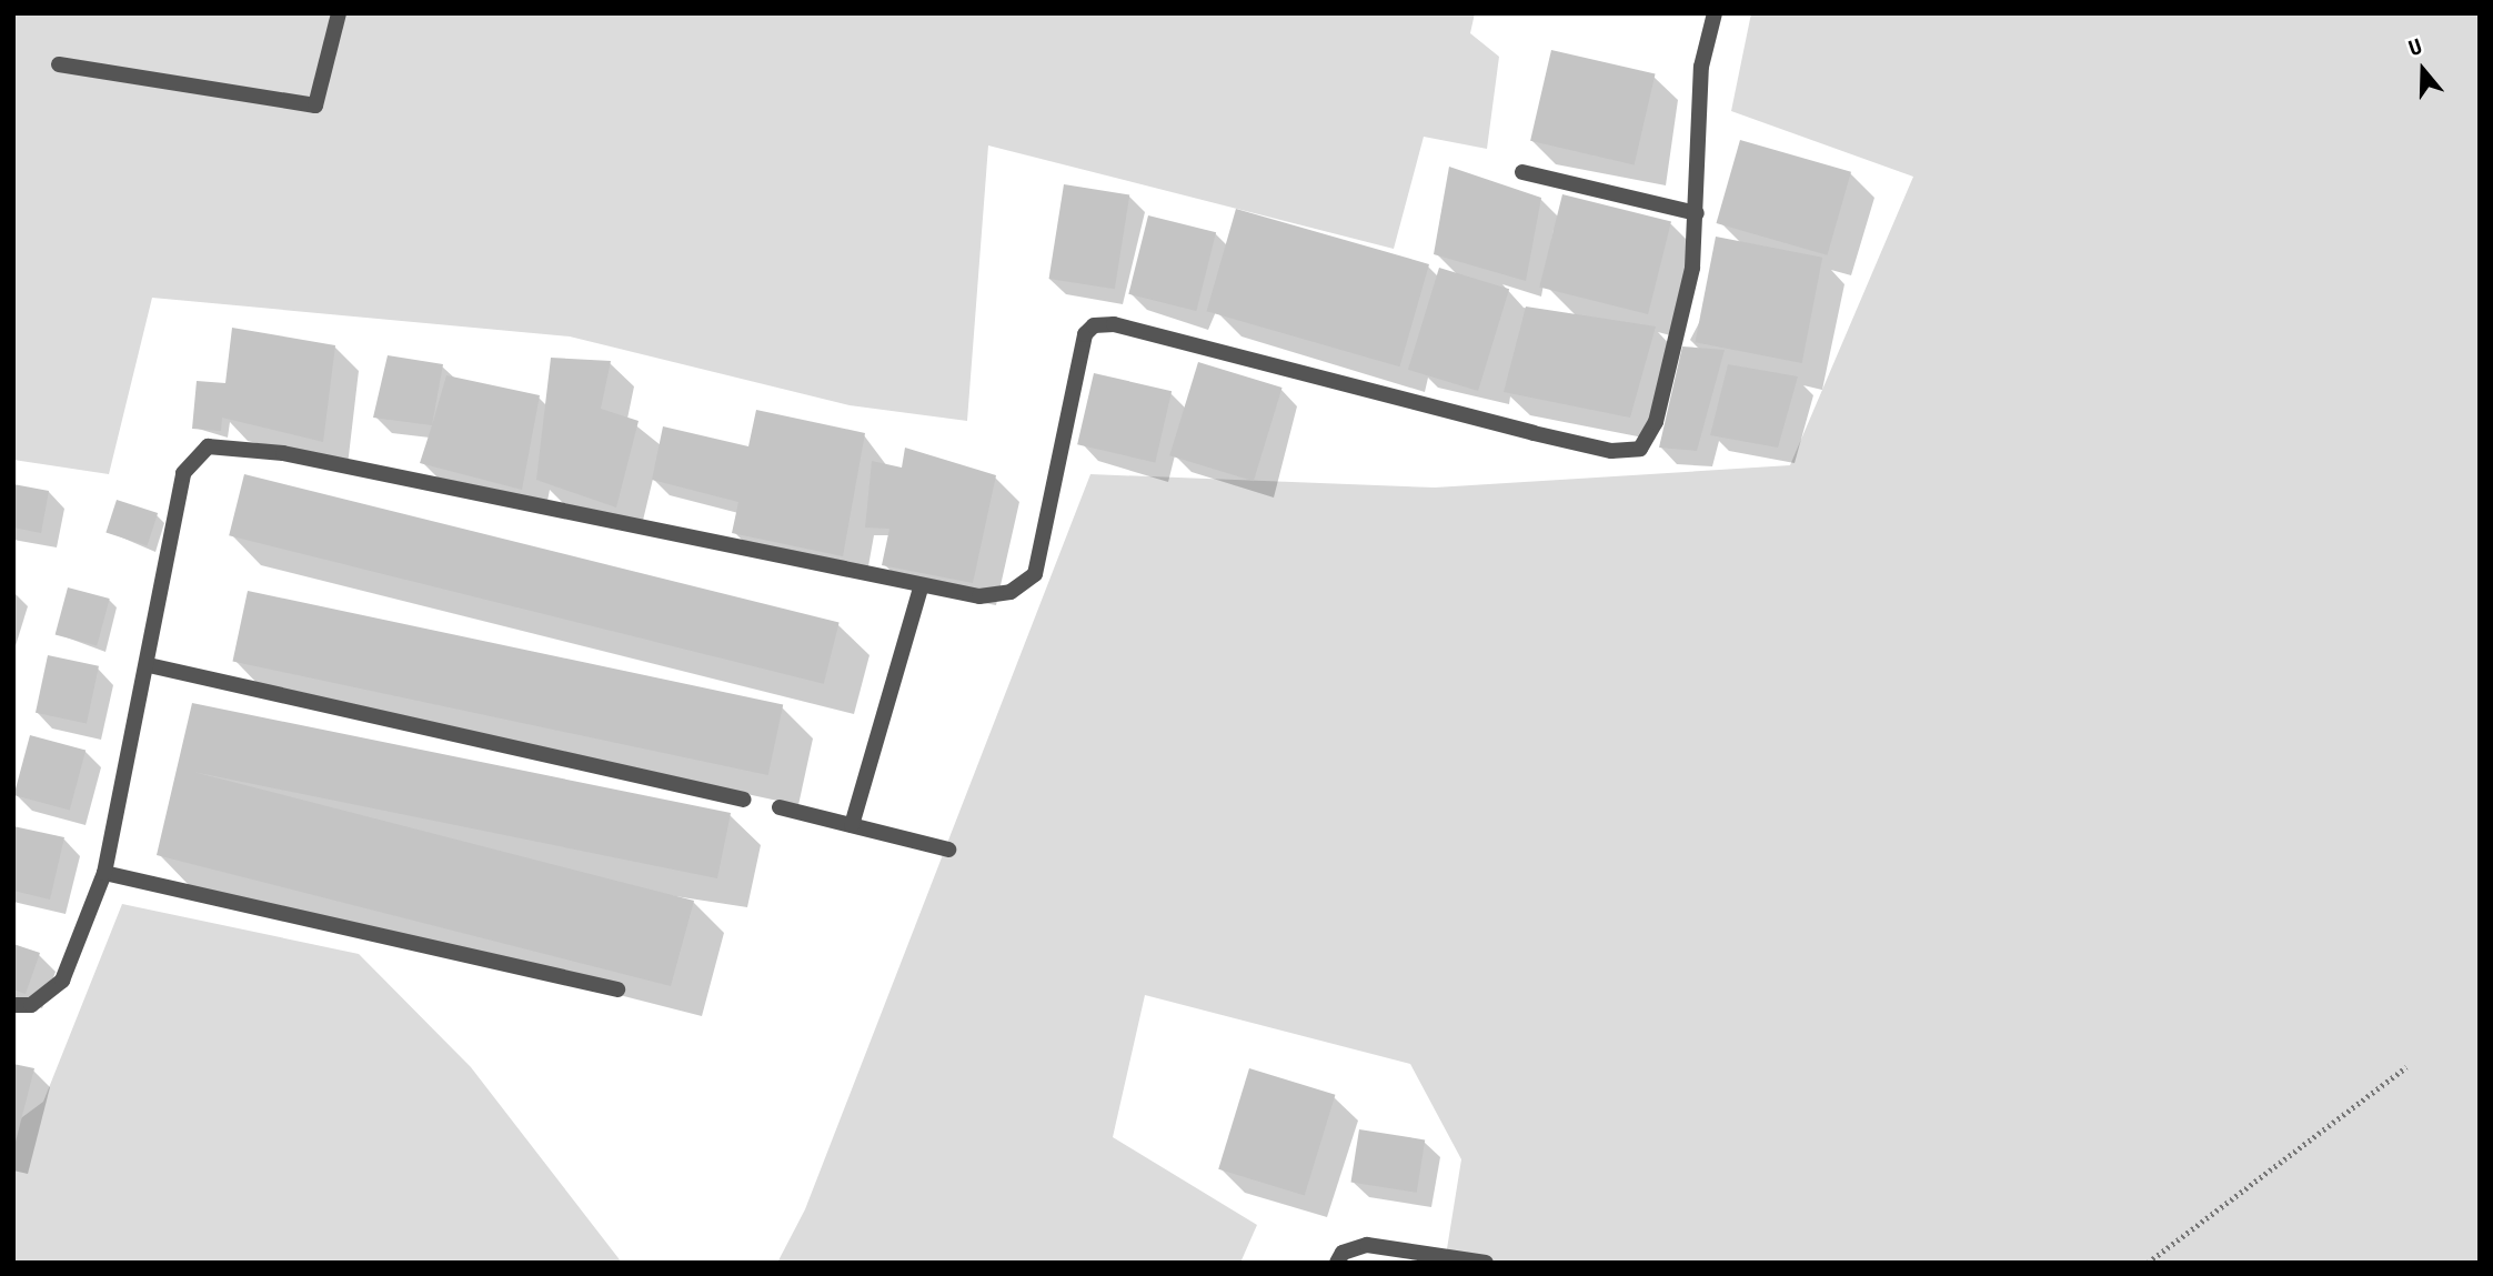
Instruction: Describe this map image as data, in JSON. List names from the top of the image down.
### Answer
{
  "north": "top"
}
